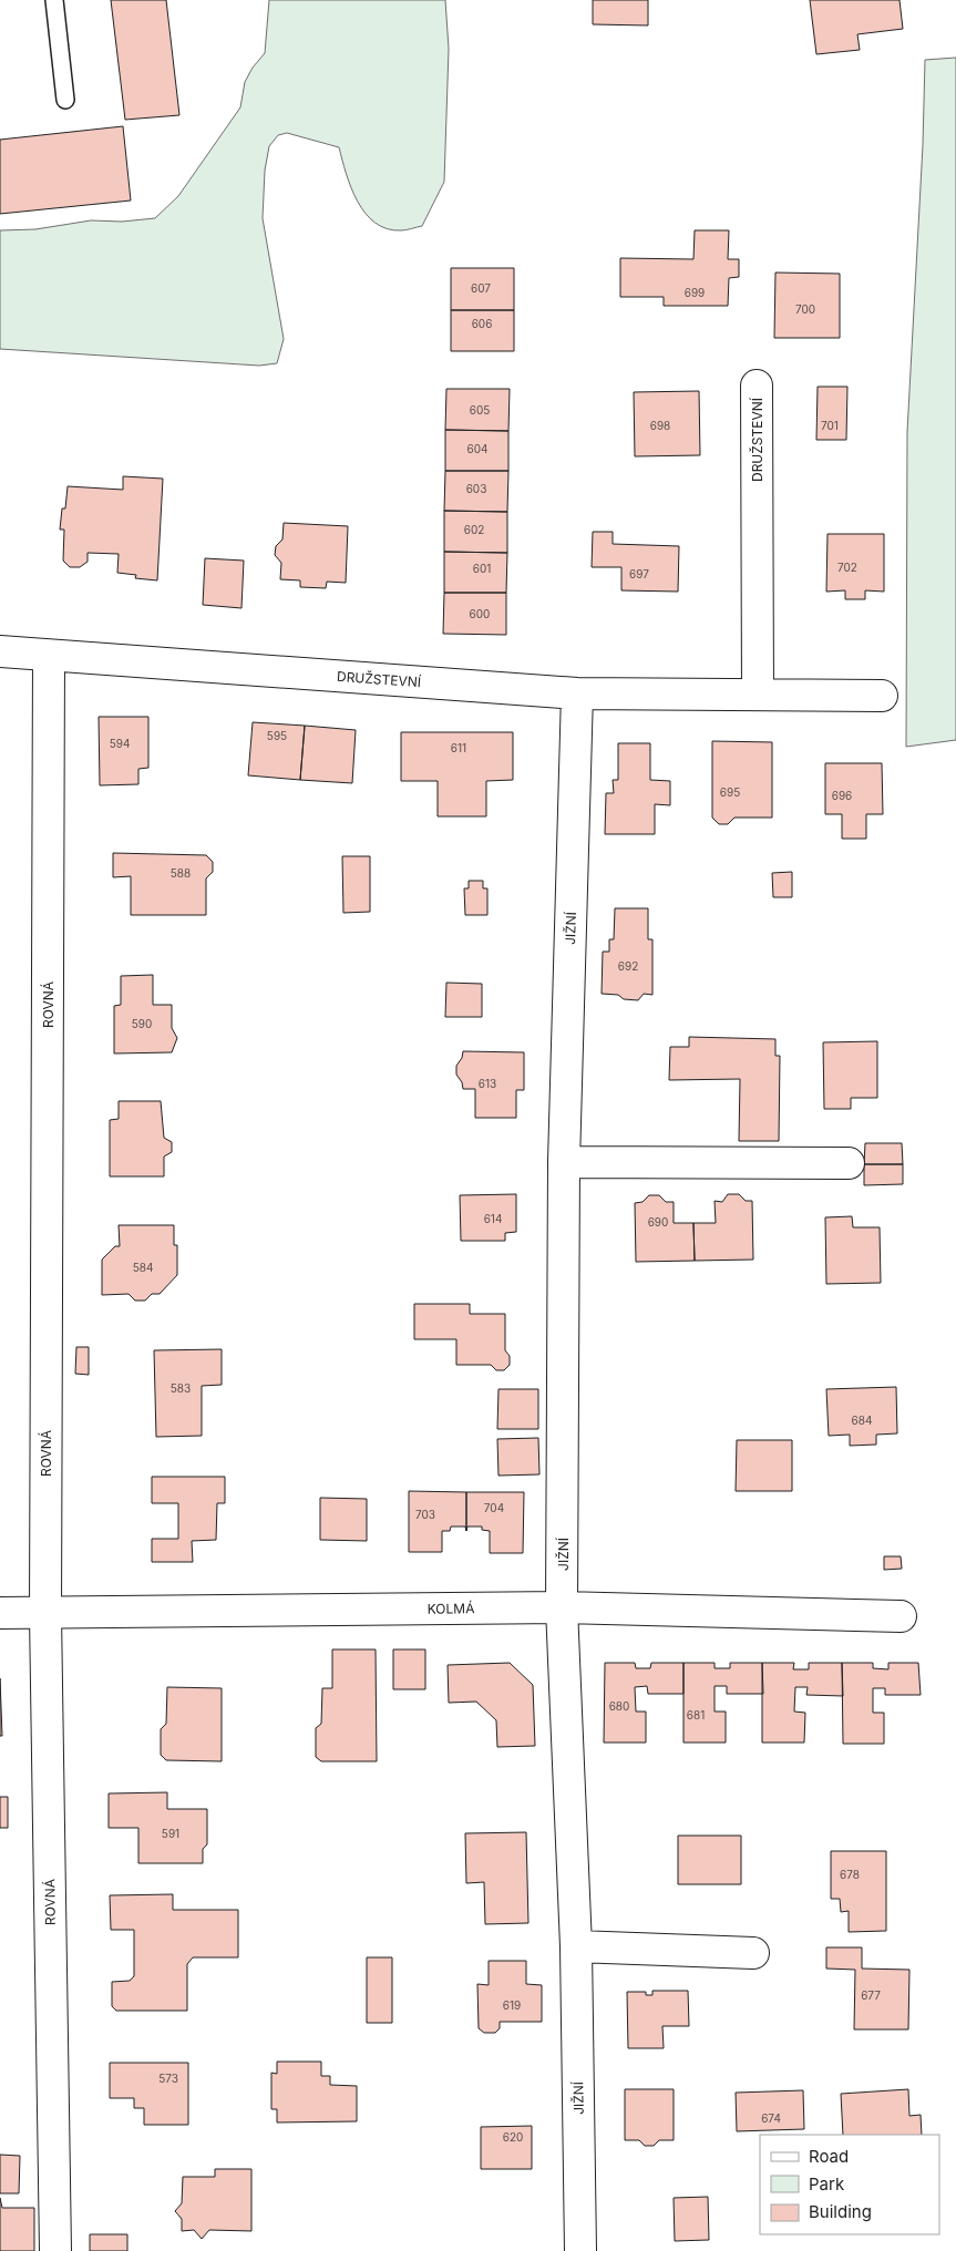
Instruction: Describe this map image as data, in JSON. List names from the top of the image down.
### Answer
{
  "streets": {
    "street": [
      "DRUŽSTEVNÍ",
      "JIŽNÍ",
      "ROVNÁ",
      "KOLMÁ"
    ]
  },
  "crossings": [
    ["DRUŽSTEVNÍ", "JIŽNÍ"],
    ["DRUŽSTEVNÍ", "ROVNÁ"],
    ["JIŽNÍ", "KOLMÁ"],
    ["ROVNÁ", "KOLMÁ"]
  ],
  "house_numbers": [
    "607",
    "699",
    "700",
    "606",
    "605",
    "698",
    "701",
    "604",
    "603",
    "602",
    "702",
    "601",
    "697",
    "600",
    "595",
    "594",
    "611",
    "695",
    "696",
    "588",
    "692",
    "590",
    "613",
    "614",
    "690",
    "584",
    "583",
    "684",
    "704",
    "703",
    "680",
    "681",
    "591",
    "678",
    "677",
    "619",
    "573",
    "674",
    "620"
  ],
  "legend": ["Road", "Park", "Building"]
}
